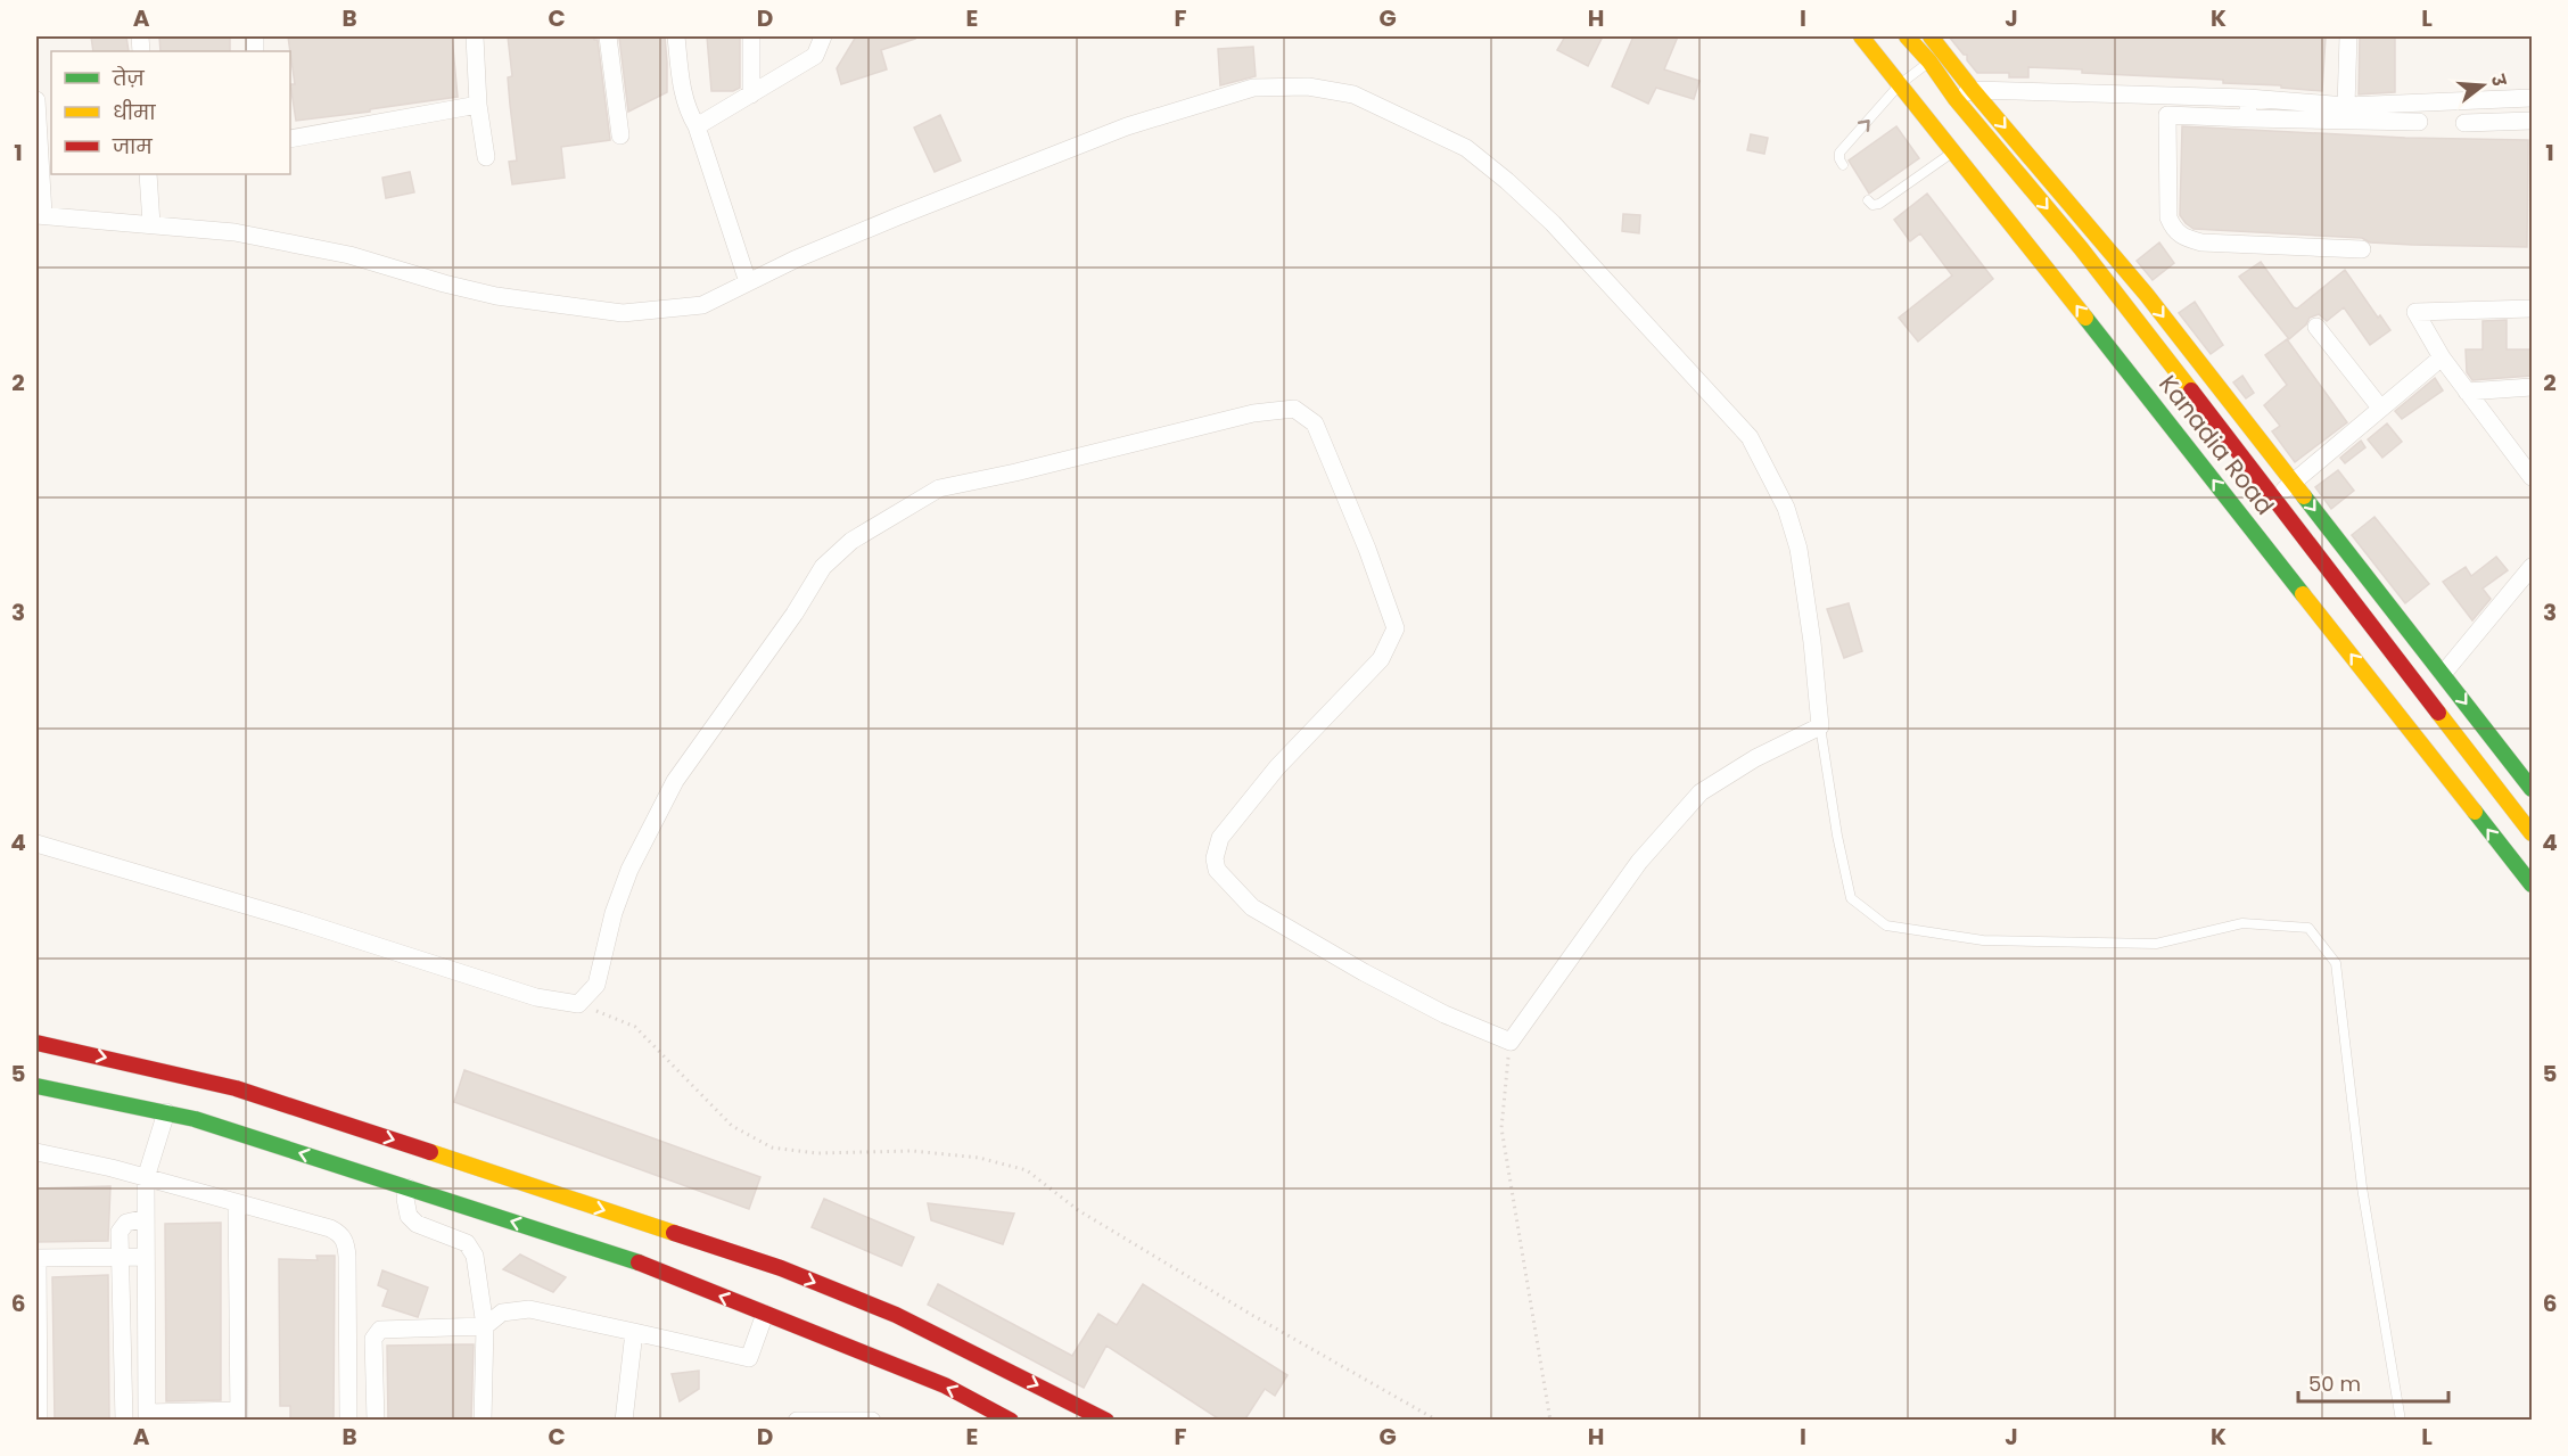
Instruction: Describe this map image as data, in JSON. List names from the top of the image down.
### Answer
{
  "streets": {
    "street": ["Kanadia Road"]
  },
  "legend": ["तेज़", "धीमा", "जाम"],
  "scale_bar": "50 m",
  "north": "right",
  "grid": {
    "columns": [
      "A",
      "B",
      "C",
      "D",
      "E",
      "F",
      "G",
      "H",
      "I",
      "J",
      "K",
      "L"
    ],
    "rows": [
      "1",
      "2",
      "3",
      "4",
      "5",
      "6"
    ]
  }
}
